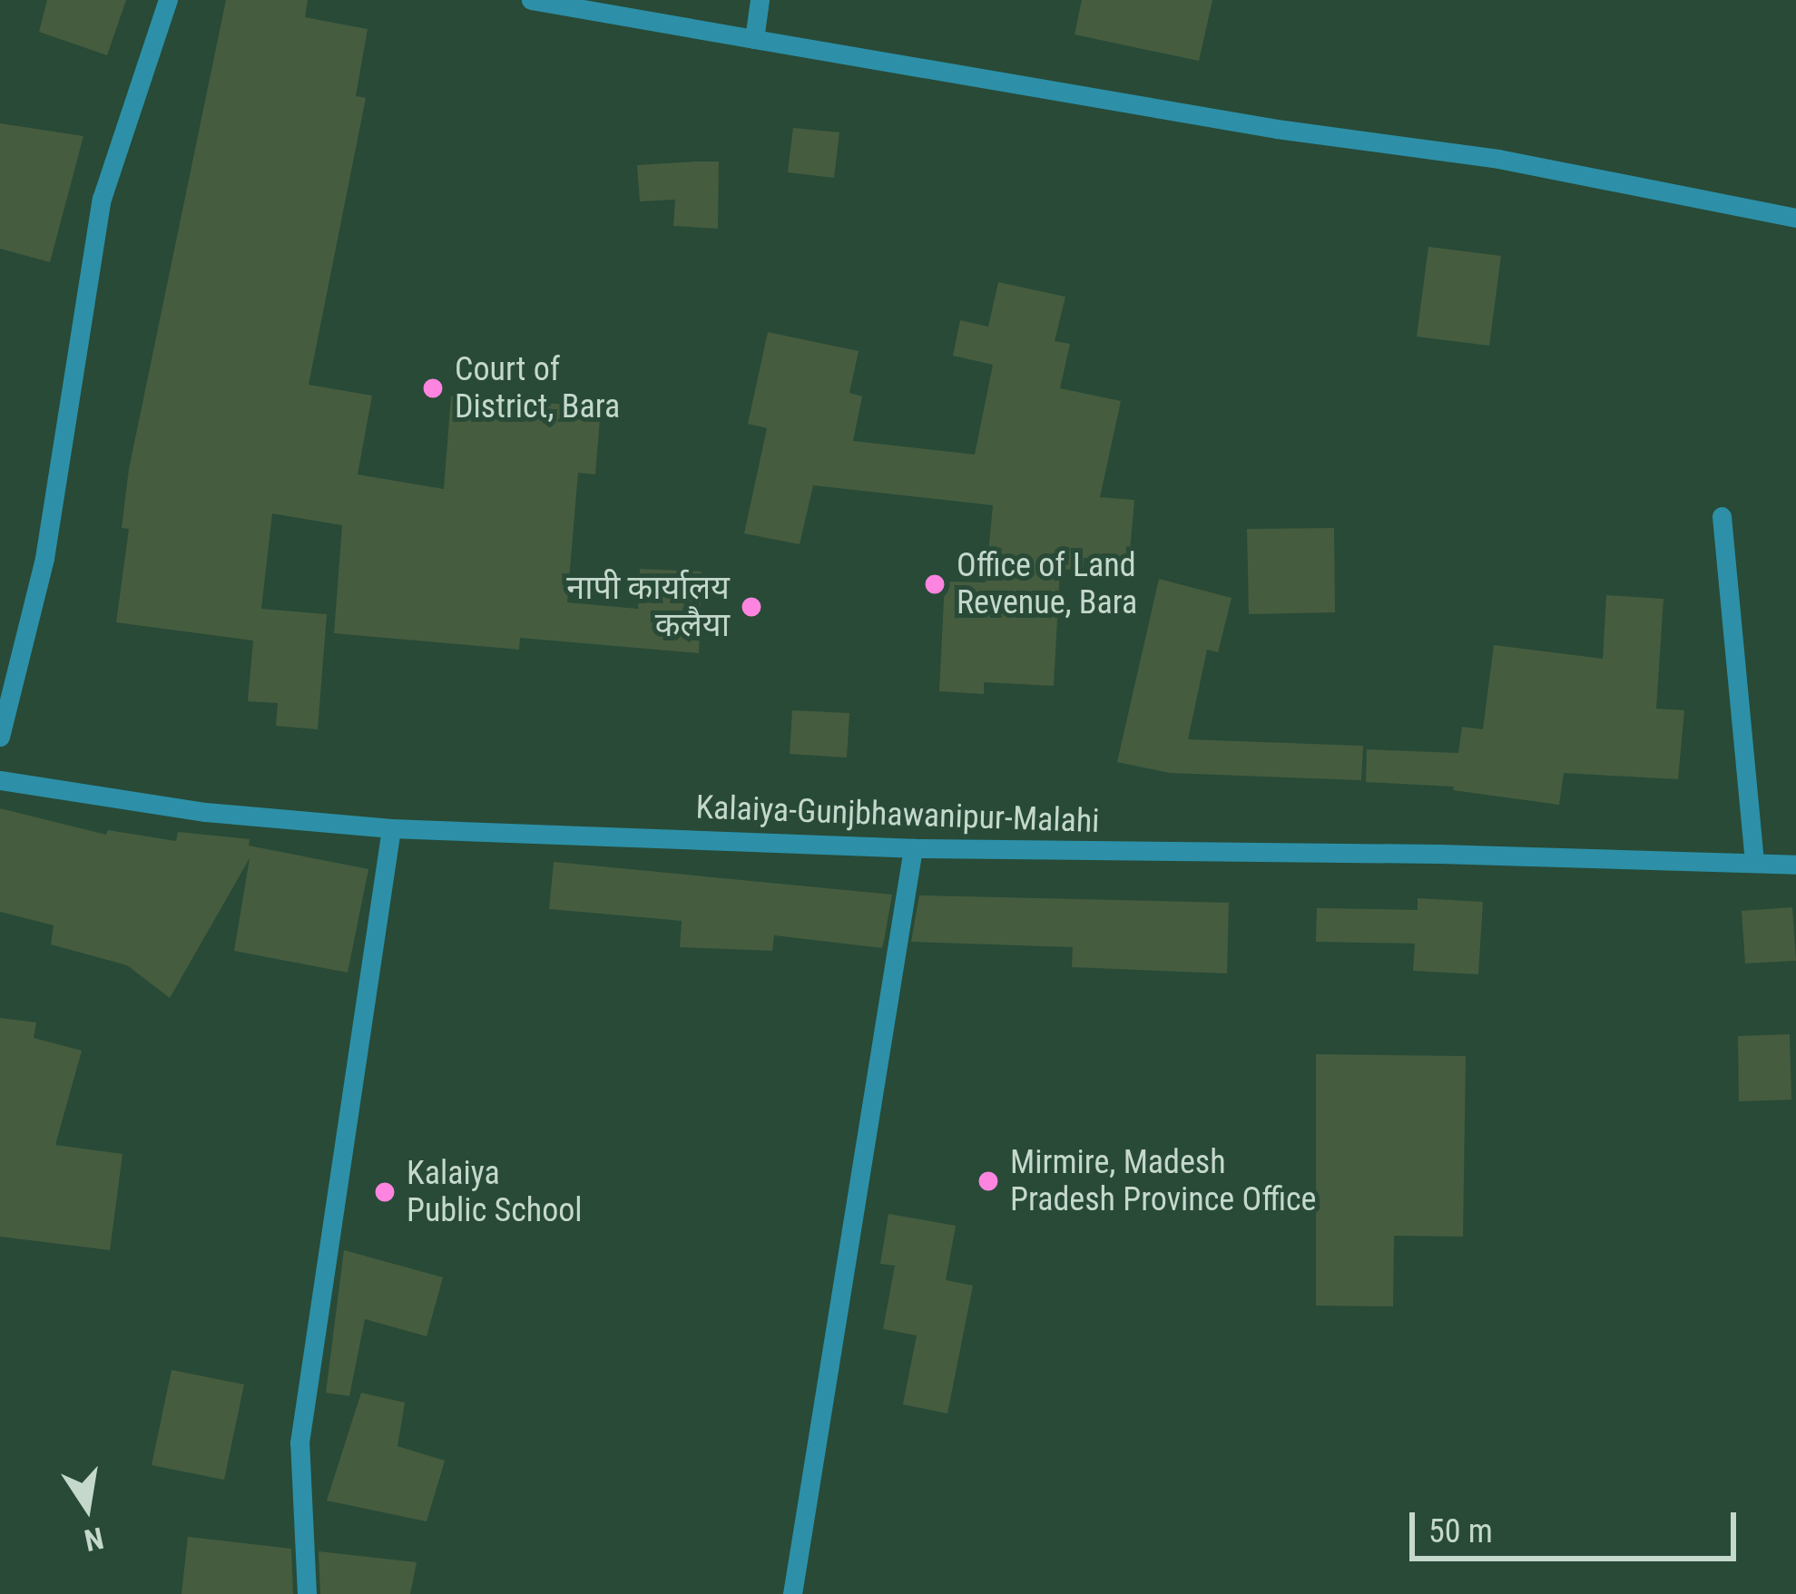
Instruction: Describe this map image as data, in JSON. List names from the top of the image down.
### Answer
{
  "streets": {
    "street": ["Kalaiya-Gunjbhawanipur-Malahi"]
  },
  "places": [
    "Court of District, Bara",
    "Office of Land Revenue, Bara",
    "नापी कार्यालय कलैया",
    "Mirmire, Madesh Pradesh Province Office",
    "Kalaiya Public School"
  ],
  "scale_bar": "50 m",
  "north": "bottom"
}
